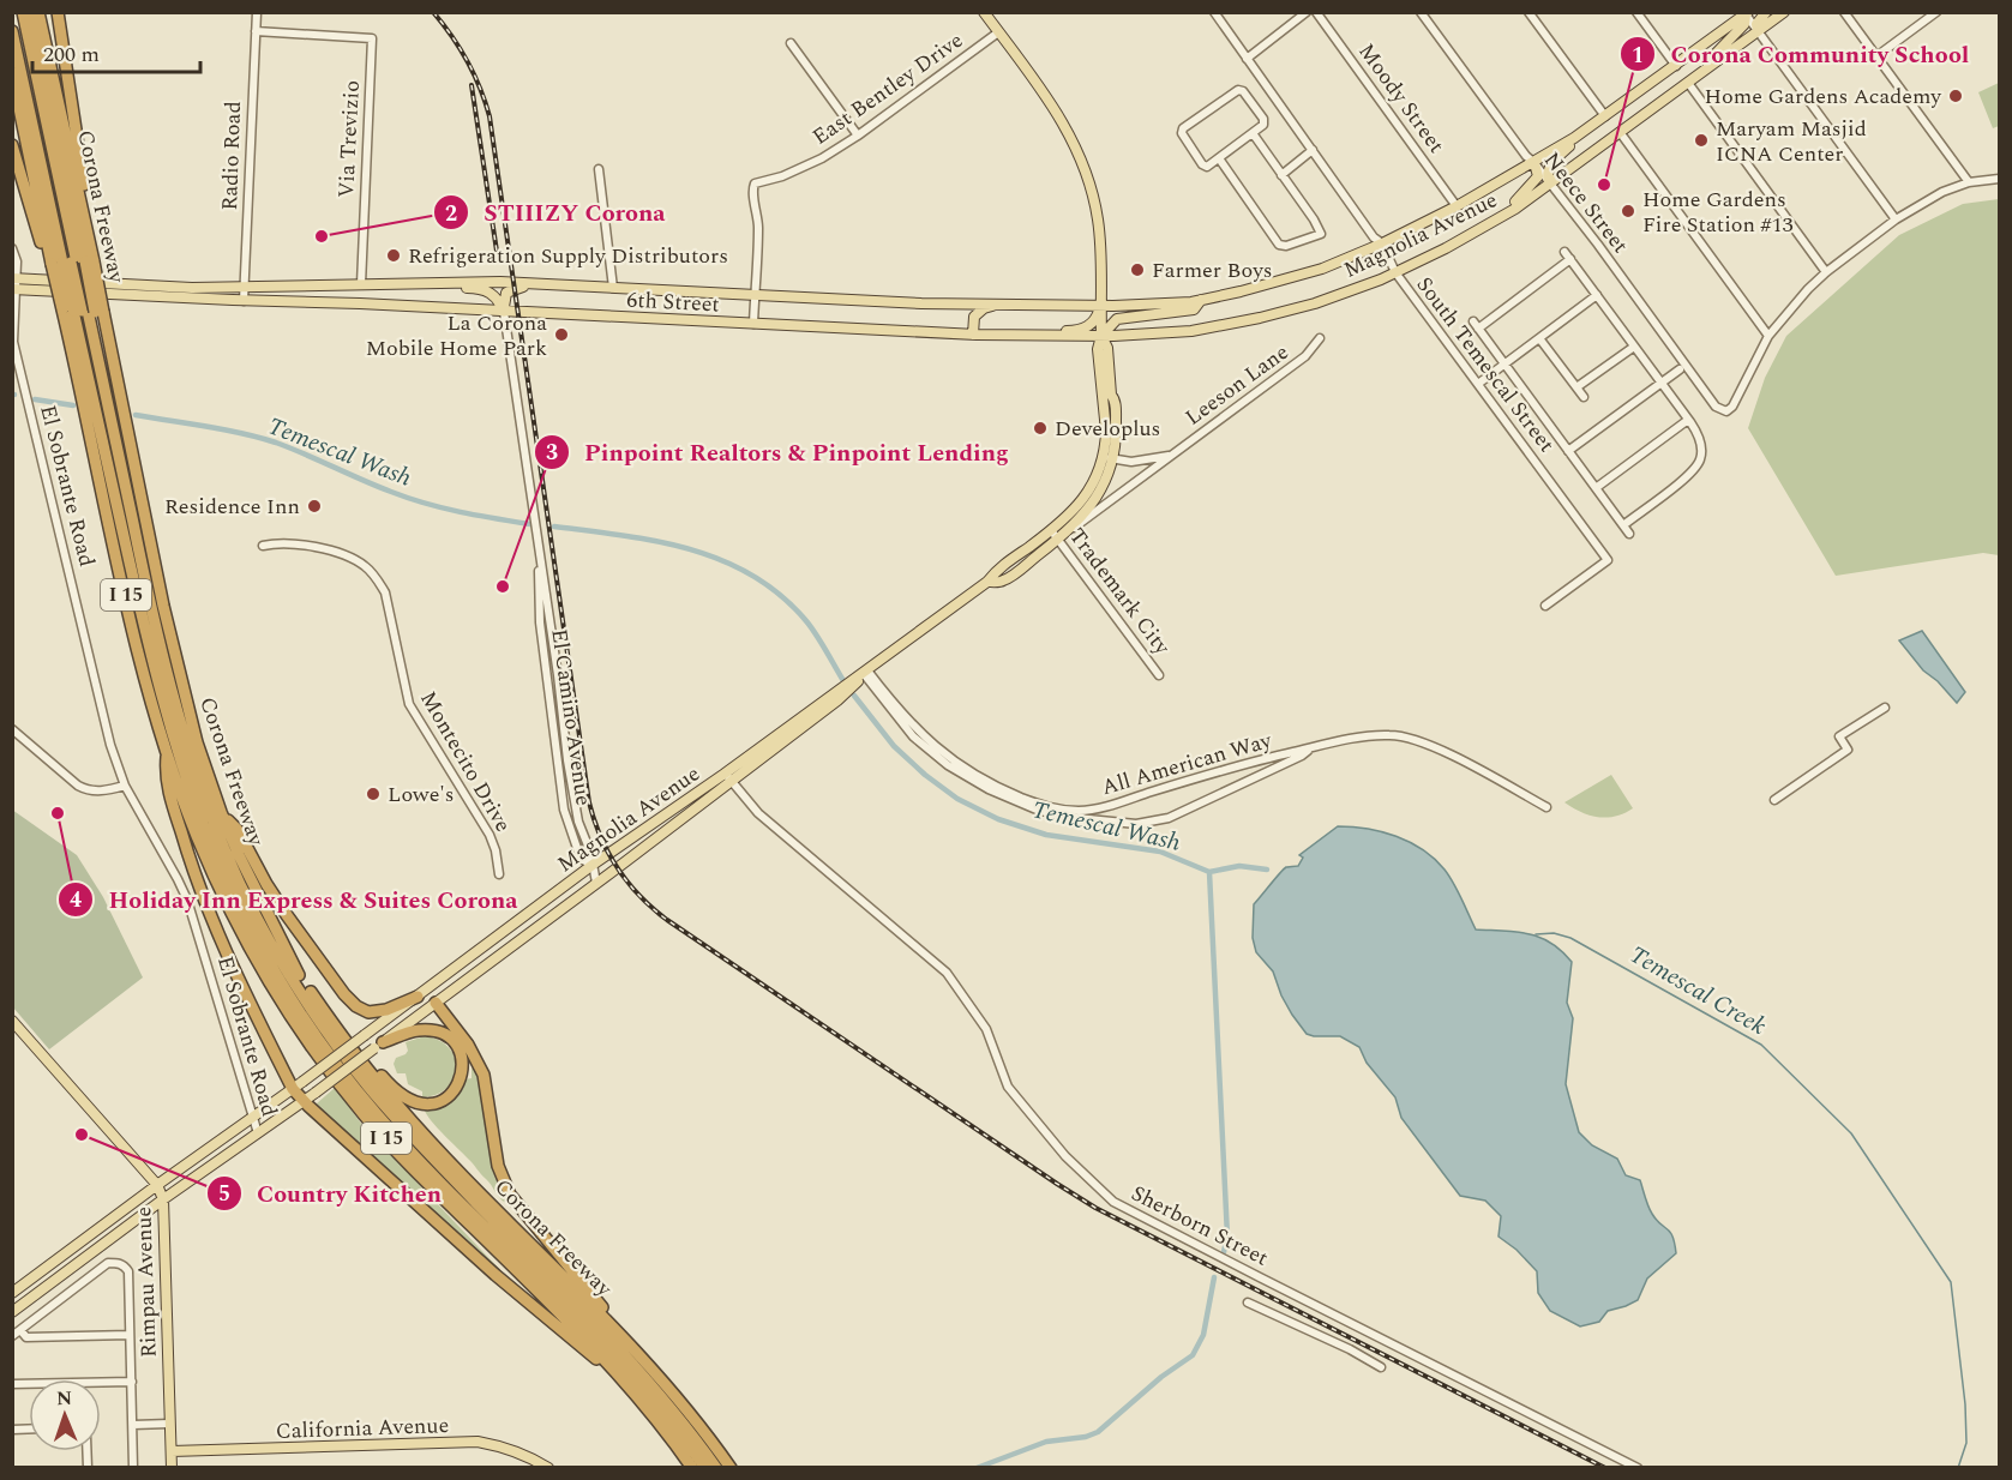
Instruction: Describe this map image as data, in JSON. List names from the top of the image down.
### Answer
{
  "streets": {
    "highway": ["Corona Freeway", "I 15"],
    "main road": [
      "Magnolia Avenue",
      "6th Street",
      "Rimpau Avenue",
      "California Avenue"
    ],
    "street": [
      "East Bentley Drive",
      "Moody Street",
      "Via Trevizio",
      "Radio Road",
      "Neece Street",
      "South Temescal Street",
      "Leeson Lane",
      "El Sobrante Road",
      "Trademark City",
      "El Camino Avenue",
      "Montecito Drive",
      "All American Way",
      "Sherborn Street"
    ]
  },
  "crossings": [
    ["East Bentley Drive", "6th Street"],
    ["Moody Street", "Magnolia Avenue"],
    ["Via Trevizio", "Radio Road"],
    ["Via Trevizio", "6th Street"],
    ["Radio Road", "6th Street"],
    ["Neece Street", "Magnolia Avenue"],
    ["Magnolia Avenue", "6th Street"],
    ["Magnolia Avenue", "South Temescal Street"],
    ["Magnolia Avenue", "Leeson Lane"],
    ["Magnolia Avenue", "El Sobrante Road"],
    ["Magnolia Avenue", "Trademark City"],
    ["Magnolia Avenue", "El Camino Avenue"],
    ["Magnolia Avenue", "All American Way"],
    ["Magnolia Avenue", "Sherborn Street"],
    ["Magnolia Avenue", "Rimpau Avenue"],
    ["6th Street", "El Sobrante Road"],
    ["6th Street", "El Camino Avenue"],
    ["Leeson Lane", "Trademark City"],
    ["Rimpau Avenue", "California Avenue"]
  ],
  "water": ["Temescal Wash", "Temescal Creek"],
  "places": [
    "Home Gardens Academy",
    "Maryam Masjid ICNA Center",
    "Corona Community School",
    "Home Gardens Fire Station #13",
    "STIIIZY Corona",
    "Refrigeration Supply Distributors",
    "Farmer Boys",
    "La Corona Mobile Home Park",
    "Developlus",
    "Residence Inn",
    "Pinpoint Realtors & Pinpoint Lending",
    "Lowe's",
    "Holiday Inn Express & Suites Corona",
    "Country Kitchen"
  ],
  "scale_bar": "200 m",
  "north": "top"
}
